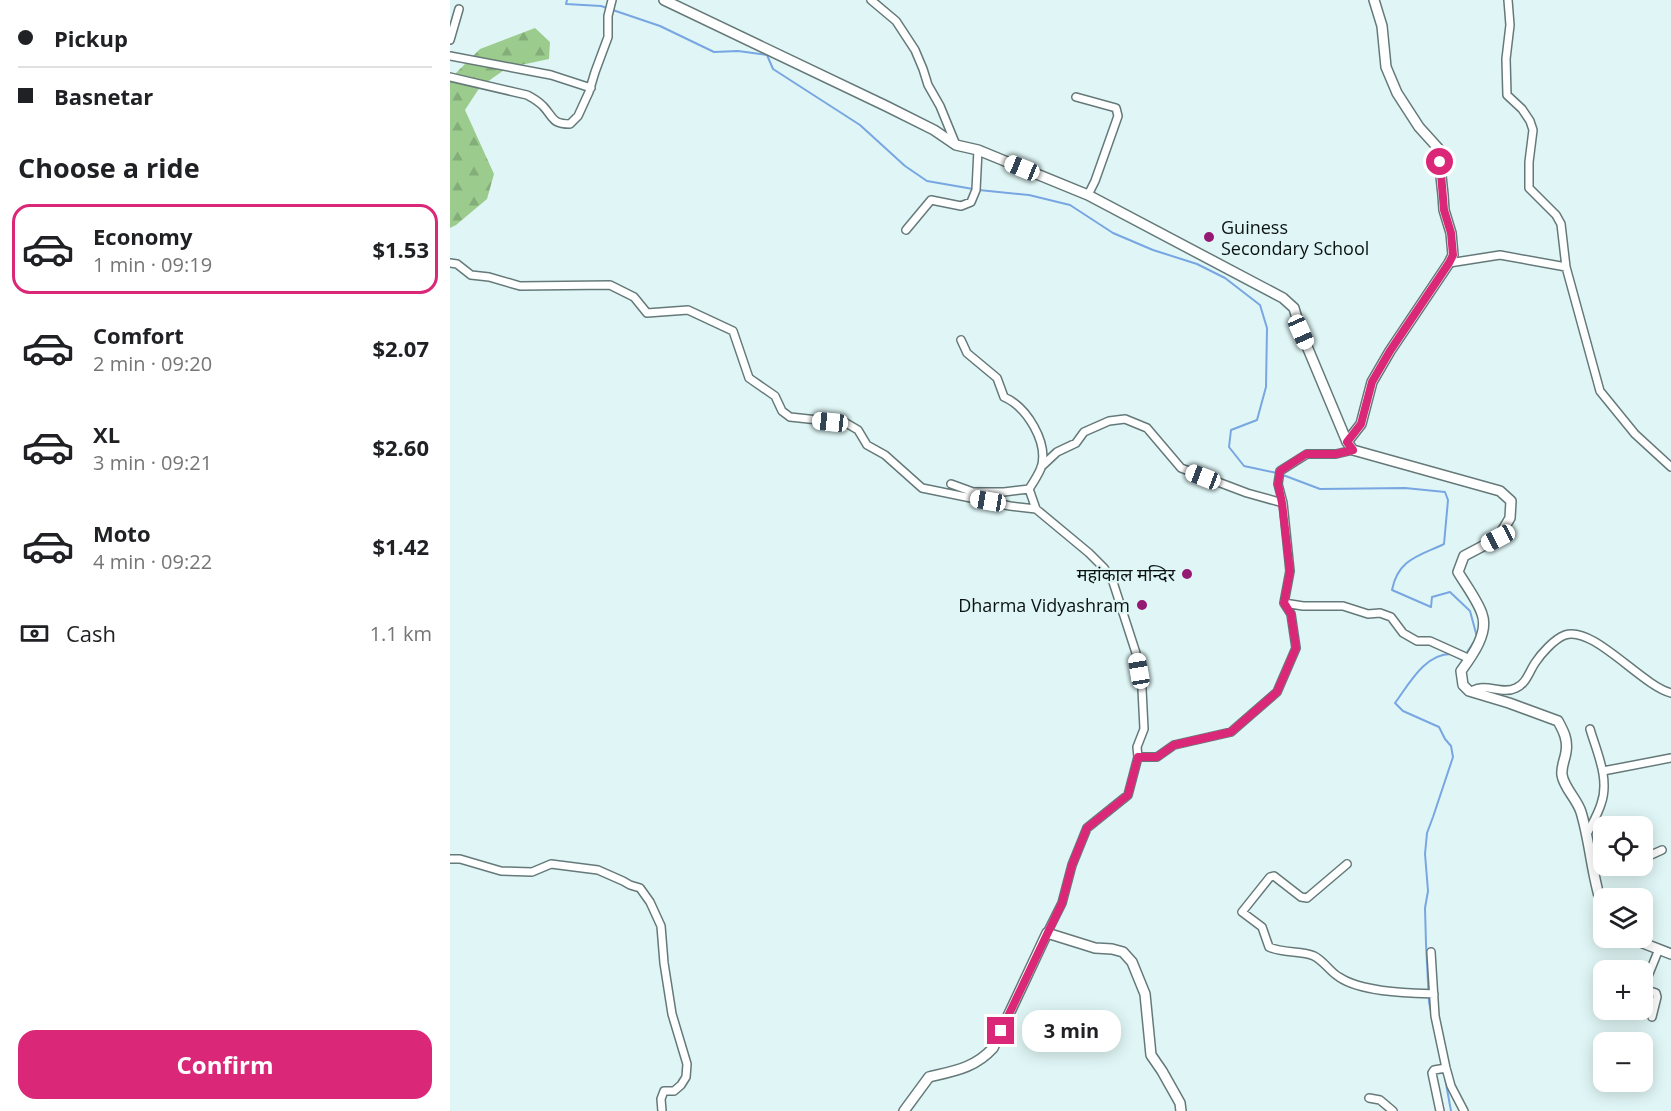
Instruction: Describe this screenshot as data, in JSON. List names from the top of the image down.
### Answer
{
  "places": ["Guiness Secondary School", "महांकाल मन्दिर", "Dharma Vidyashram"],
  "page": {
    "banner": ["Pickup", "Basnetar"],
    "heading": "Choose a ride",
    "list": [
      {
        "name": "Economy",
        "note": "1 min · 09:19",
        "value": "$1.53"
      },
      {
        "name": "Comfort",
        "note": "2 min · 09:20",
        "value": "$2.07"
      },
      {
        "name": "XL",
        "note": "3 min · 09:21",
        "value": "$2.60"
      },
      {
        "name": "Moto",
        "note": "4 min · 09:22",
        "value": "$1.42"
      }
    ],
    "pay": ["Cash", "1.1 km"],
    "map_buttons": ["+", "−"],
    "bubble": "3 min",
    "buttons": "Confirm"
  }
}
